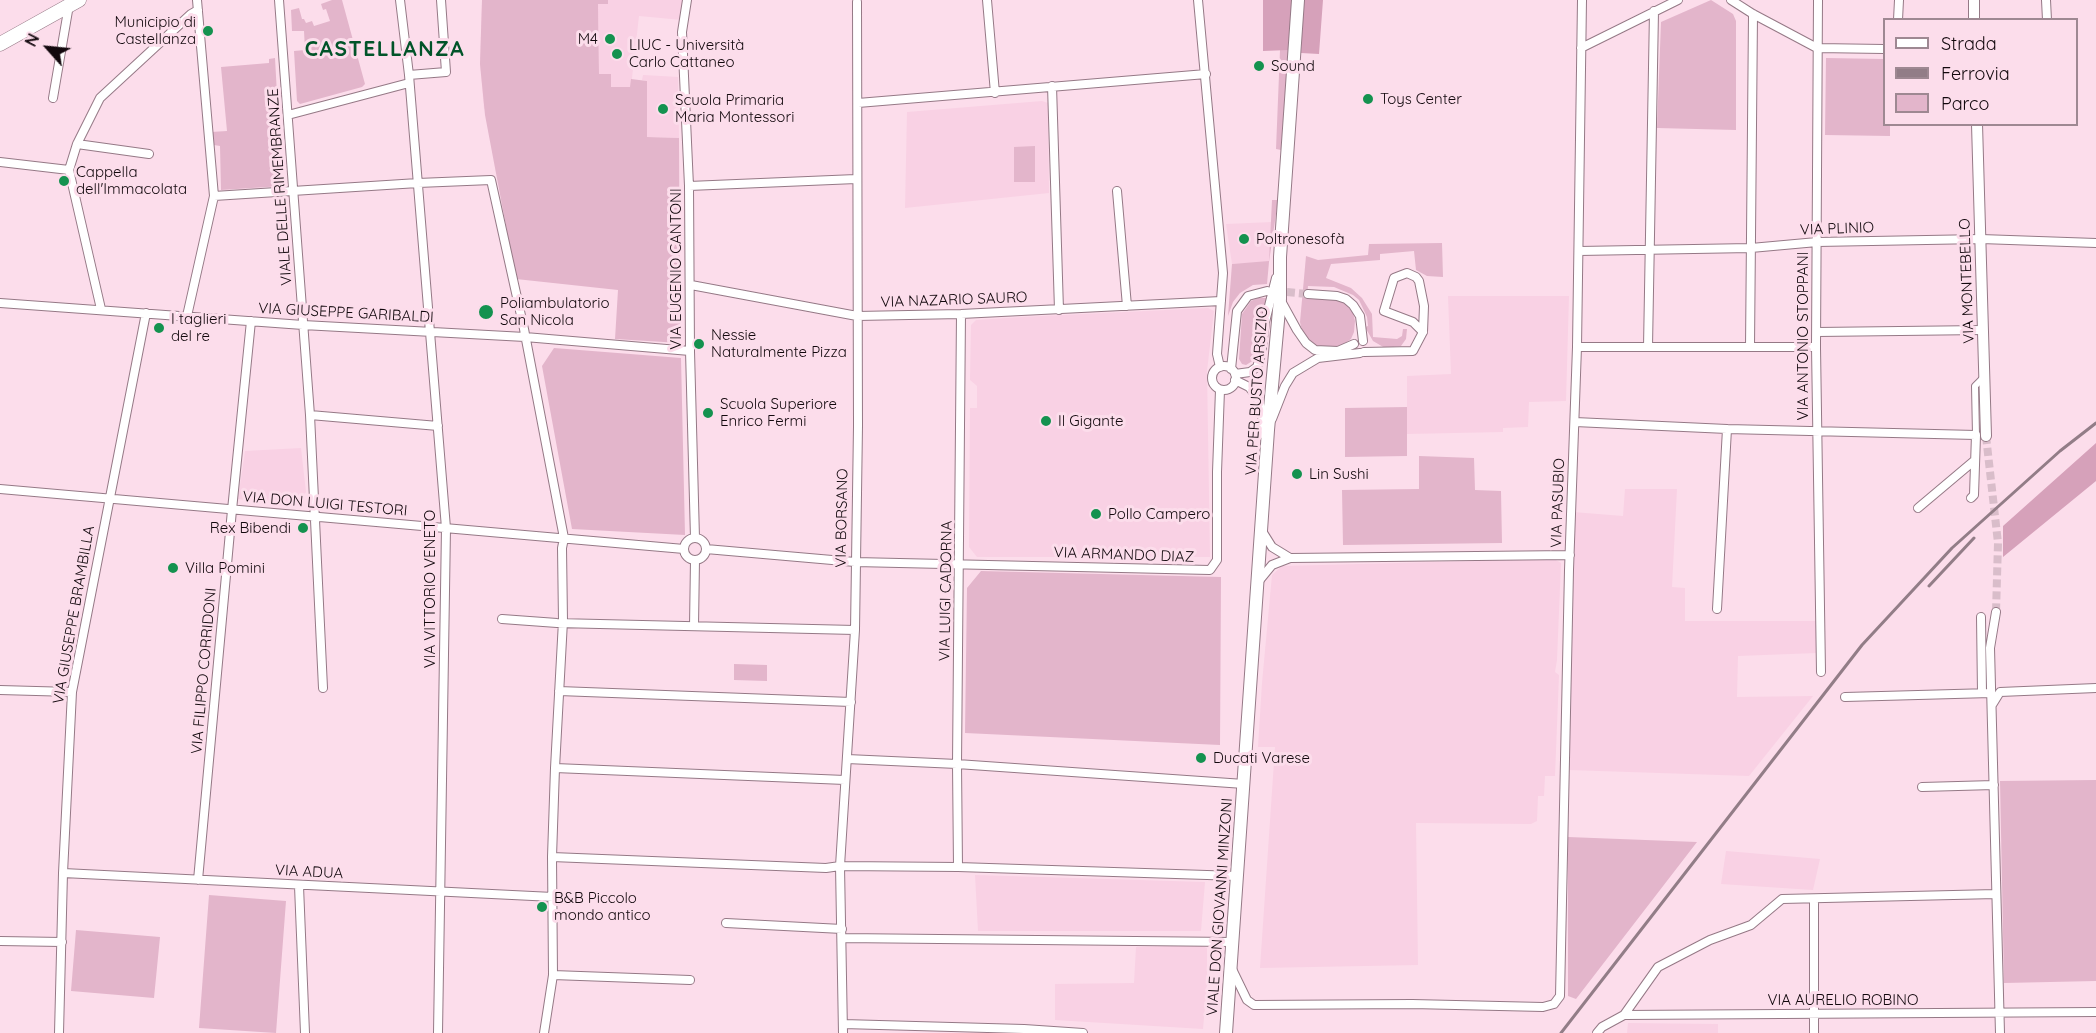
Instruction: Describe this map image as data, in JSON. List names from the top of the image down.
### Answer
{
  "streets": {
    "main road": ["VIA PER BUSTO ARSIZIO", "VIALE DON GIOVANNI MINZONI"],
    "street": [
      "VIALE DELLE RIMEMBRANZE",
      "VIA PLINIO",
      "VIA EUGENIO CANTONI",
      "VIA MONTEBELLO",
      "VIA NAZARIO SAURO",
      "VIA GIUSEPPE GARIBALDI",
      "VIA ANTONIO STOPPANI",
      "VIA PASUBIO",
      "VIA DON LUIGI TESTORI",
      "VIA BORSANO",
      "VIA ARMANDO DIAZ",
      "VIA VITTORIO VENETO",
      "VIA LUIGI CADORNA",
      "VIA GIUSEPPE BRAMBILLA",
      "VIA FILIPPO CORRIDONI",
      "VIA ADUA",
      "VIA AURELIO ROBINO"
    ]
  },
  "crossings": [
    ["VIALE DELLE RIMEMBRANZE", "VIA GIUSEPPE GARIBALDI"],
    ["VIALE DELLE RIMEMBRANZE", "VIA DON LUIGI TESTORI"],
    ["VIA PLINIO", "VIA MONTEBELLO"],
    ["VIA PLINIO", "VIA ANTONIO STOPPANI"],
    ["VIA PLINIO", "VIA PASUBIO"],
    ["VIA EUGENIO CANTONI", "VIA NAZARIO SAURO"],
    ["VIA EUGENIO CANTONI", "VIA GIUSEPPE GARIBALDI"],
    ["VIA EUGENIO CANTONI", "VIA DON LUIGI TESTORI"],
    ["VIA NAZARIO SAURO", "VIA BORSANO"],
    ["VIA NAZARIO SAURO", "VIA LUIGI CADORNA"],
    ["VIA GIUSEPPE GARIBALDI", "VIA VITTORIO VENETO"],
    ["VIA GIUSEPPE GARIBALDI", "VIA GIUSEPPE BRAMBILLA"],
    ["VIA GIUSEPPE GARIBALDI", "VIA FILIPPO CORRIDONI"],
    ["VIA PER BUSTO ARSIZIO", "VIALE DON GIOVANNI MINZONI"],
    ["VIA PASUBIO", "VIALE DON GIOVANNI MINZONI"],
    ["VIA DON LUIGI TESTORI", "VIA VITTORIO VENETO"],
    ["VIA DON LUIGI TESTORI", "VIA GIUSEPPE BRAMBILLA"],
    ["VIA DON LUIGI TESTORI", "VIA FILIPPO CORRIDONI"],
    ["VIA BORSANO", "VIA ARMANDO DIAZ"],
    ["VIA ARMANDO DIAZ", "VIA LUIGI CADORNA"],
    ["VIA VITTORIO VENETO", "VIA ADUA"],
    ["VIA GIUSEPPE BRAMBILLA", "VIA ADUA"],
    ["VIA FILIPPO CORRIDONI", "VIA ADUA"]
  ],
  "districts": ["CASTELLANZA"],
  "places": [
    "Municipio di Castellanza",
    "M4",
    "LIUC - Università Carlo Cattaneo",
    "Sound",
    "Toys Center",
    "Scuola Primaria Maria Montessori",
    "Cappella dell'Immacolata",
    "Poltronesofà",
    "Poliambulatorio San Nicola",
    "I taglieri del re",
    "Nessie Naturalmente Pizza",
    "Scuola Superiore Enrico Fermi",
    "Il Gigante",
    "Lin Sushi",
    "Pollo Campero",
    "Rex Bibendi",
    "Villa Pomini",
    "Ducati Varese",
    "B&B Piccolo mondo antico"
  ],
  "legend": ["Strada", "Ferrovia", "Parco"],
  "north": "top left"
}
